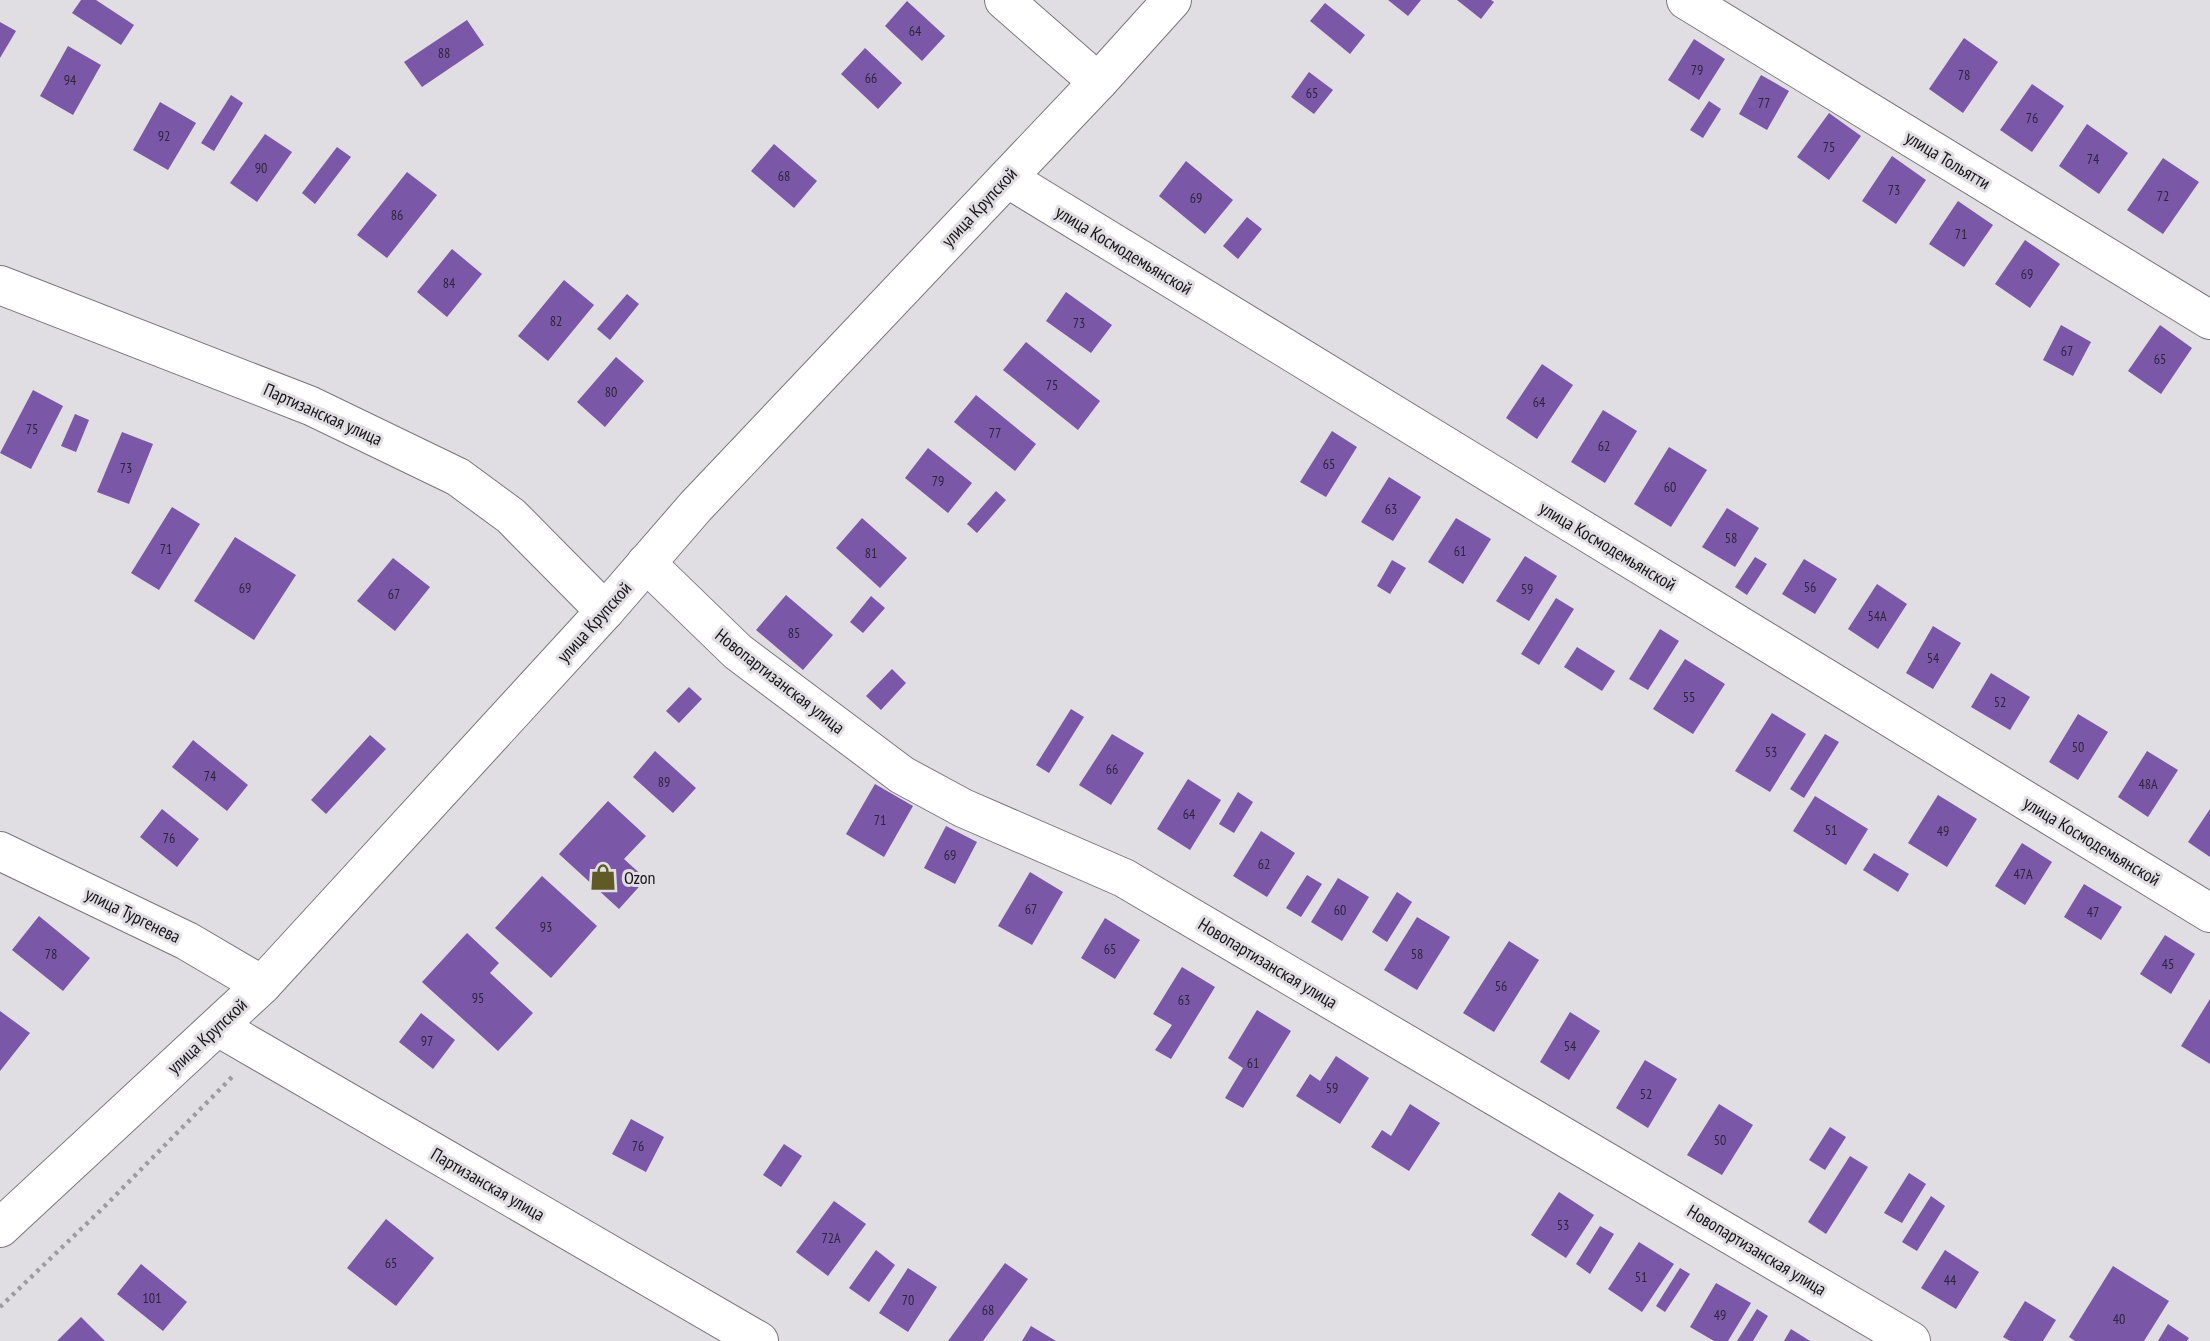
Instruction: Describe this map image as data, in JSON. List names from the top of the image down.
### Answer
{
  "streets": {
    "street": [
      "улица Тольятти",
      "улица Крупской",
      "улица Космодемьянской",
      "Партизанская улица",
      "Новопартизанская улица",
      "улица Тургенева"
    ]
  },
  "crossings": [
    ["улица Крупской", "улица Космодемьянской"],
    ["улица Крупской", "Партизанская улица"],
    ["улица Крупской", "Новопартизанская улица"],
    ["улица Крупской", "улица Тургенева"]
  ],
  "places": {
    "shop": ["Ozon"]
  },
  "house_numbers": [
    "64",
    "88",
    "79",
    "78",
    "66",
    "94",
    "65",
    "77",
    "76",
    "92",
    "75",
    "74",
    "90",
    "68",
    "73",
    "72",
    "69",
    "86",
    "71",
    "69",
    "84",
    "82",
    "73",
    "67",
    "65",
    "75",
    "80",
    "64",
    "75",
    "77",
    "62",
    "65",
    "73",
    "79",
    "60",
    "63",
    "58",
    "71",
    "61",
    "81",
    "56",
    "69",
    "59",
    "67",
    "54А",
    "85",
    "54",
    "55",
    "52",
    "50",
    "53",
    "66",
    "74",
    "89",
    "48А",
    "64",
    "71",
    "51",
    "49",
    "76",
    "69",
    "62",
    "47А",
    "67",
    "60",
    "47",
    "93",
    "65",
    "78",
    "58",
    "45",
    "56",
    "95",
    "63",
    "97",
    "54",
    "61",
    "59",
    "52",
    "50",
    "76",
    "53",
    "72А",
    "65",
    "51",
    "44",
    "101",
    "70",
    "68",
    "49",
    "40"
  ]
}
